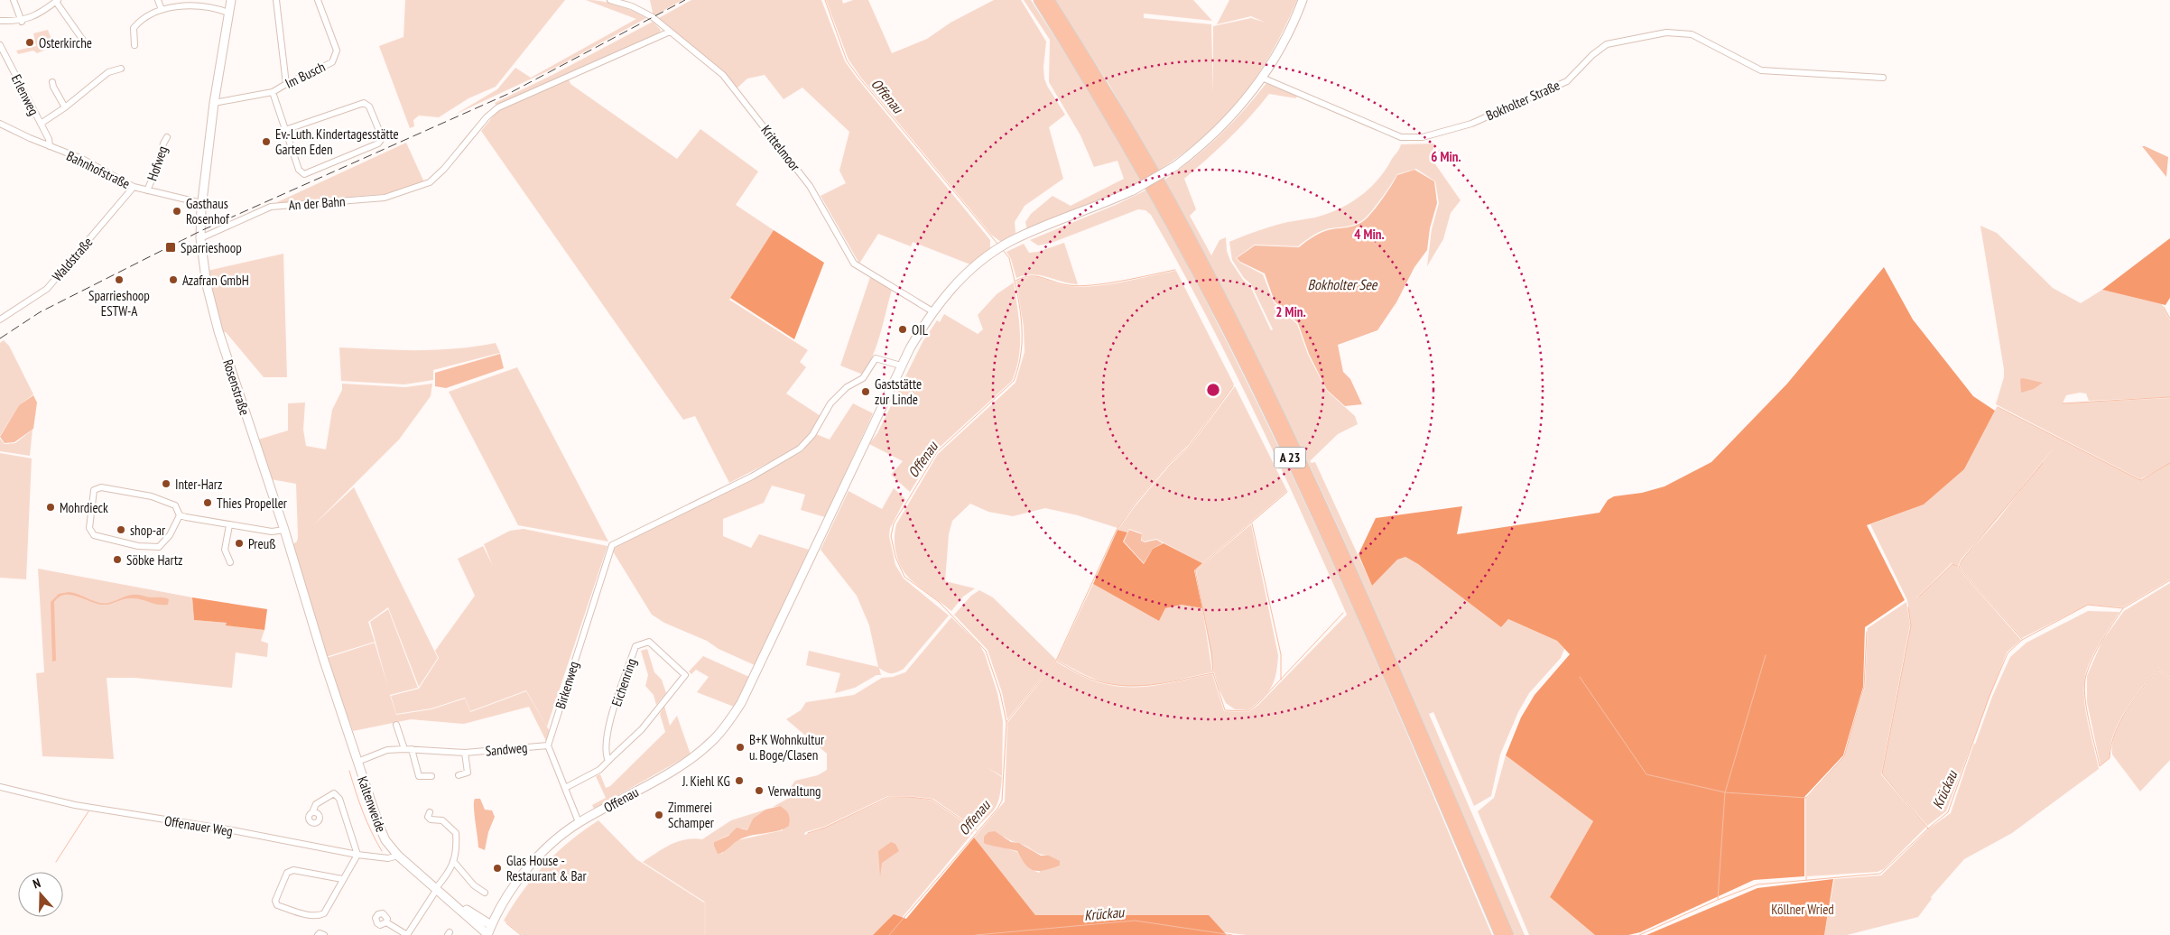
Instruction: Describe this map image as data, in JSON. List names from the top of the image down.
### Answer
{
  "streets": {
    "highway": ["A 23"],
    "main road": ["Rosenstraße", "Offenau", "Kaltenweide"],
    "street": [
      "Im Busch",
      "Erlenweg",
      "Bokholter Straße",
      "Krittelmoor",
      "Hofweg",
      "Bahnhofstraße",
      "An der Bahn",
      "Waldstraße",
      "Eichenring",
      "Birkenweg",
      "Sandweg",
      "Offenauer Weg"
    ]
  },
  "crossings": [
    ["Im Busch", "Rosenstraße"],
    ["Erlenweg", "Bahnhofstraße"],
    ["Bokholter Straße", "Offenau"],
    ["Krittelmoor", "An der Bahn"],
    ["Krittelmoor", "Offenau"],
    ["Hofweg", "Bahnhofstraße"],
    ["Bahnhofstraße", "Waldstraße"],
    ["Bahnhofstraße", "Rosenstraße"],
    ["An der Bahn", "Rosenstraße"],
    ["Rosenstraße", "Sandweg"],
    ["Rosenstraße", "Kaltenweide"],
    ["Birkenweg", "Sandweg"],
    ["Birkenweg", "Offenau"],
    ["Sandweg", "Kaltenweide"],
    ["Offenau", "Kaltenweide"],
    ["Kaltenweide", "Offenauer Weg"]
  ],
  "water": ["Offenau", "Bokholter See", "Krückau"],
  "parks": ["Köllner Wried"],
  "places": {
    "other": [
      "Osterkirche",
      "Ev.-Luth. Kindertagesstätte Garten Eden",
      "Gasthaus Rosenhof",
      "Sparrieshoop ESTW-A",
      "Azafran GmbH",
      "OIL",
      "Gaststätte zur Linde",
      "Inter-Harz",
      "Thies Propeller",
      "Mohrdieck",
      "shop-ar",
      "Preuß",
      "Söbke Hartz",
      "B+K Wohnkultur u. Boge/Clasen",
      "J. Kiehl KG",
      "Verwaltung",
      "Zimmerei Schamper",
      "Glas House - Restaurant & Bar"
    ],
    "transit": ["Sparrieshoop"]
  },
  "north": "top",
  "rings": ["6 Min.", "4 Min.", "2 Min."]
}
